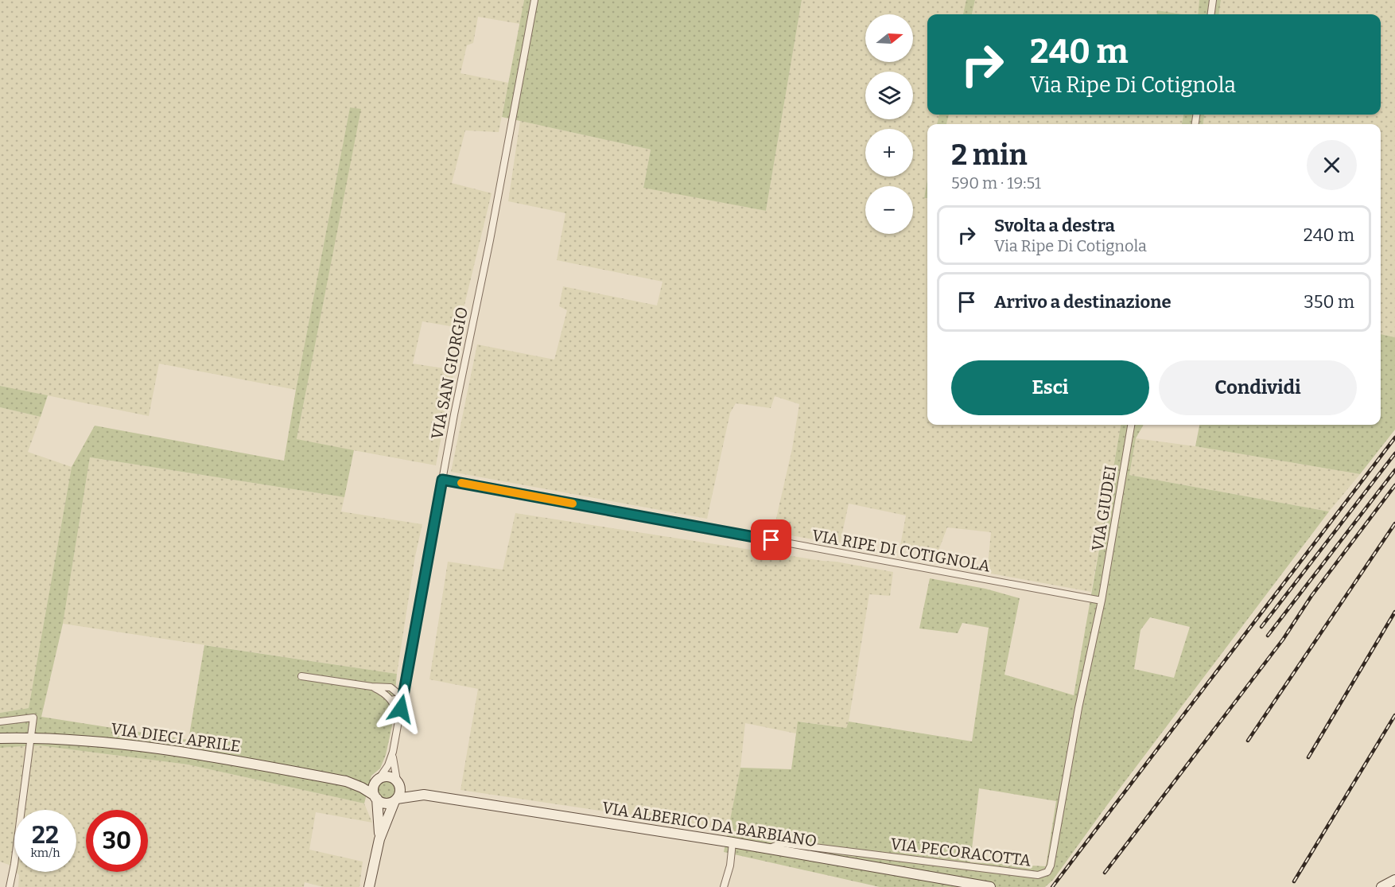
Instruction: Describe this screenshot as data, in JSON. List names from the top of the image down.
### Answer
{
  "streets": {
    "main road": ["VIA DIECI APRILE", "VIA ALBERICO DA BARBIANO"],
    "street": [
      "VIA SAN GIORGIO",
      "VIA GIUDEI",
      "VIA RIPE DI COTIGNOLA",
      "VIA PECORACOTTA"
    ]
  },
  "crossings": [
    ["VIA SAN GIORGIO", "VIA RIPE DI COTIGNOLA"],
    ["VIA SAN GIORGIO", "VIA DIECI APRILE"],
    ["VIA SAN GIORGIO", "VIA ALBERICO DA BARBIANO"],
    ["VIA GIUDEI", "VIA RIPE DI COTIGNOLA"],
    ["VIA GIUDEI", "VIA PECORACOTTA"],
    ["VIA RIPE DI COTIGNOLA", "VIA PECORACOTTA"],
    ["VIA DIECI APRILE", "VIA ALBERICO DA BARBIANO"],
    ["VIA ALBERICO DA BARBIANO", "VIA PECORACOTTA"]
  ],
  "north": "right",
  "page": {
    "map_buttons": ["+", "−"],
    "turn": ["240 m", "Via Ripe Di Cotignola"],
    "heading": ["2 min", "590 m · 19:51"],
    "list": [
      {
        "name": "Svolta a destra",
        "note": "Via Ripe Di Cotignola",
        "value": "240 m"
      },
      {
        "name": "Arrivo a destinazione",
        "value": "350 m"
      }
    ],
    "buttons": ["Esci", "Condividi"],
    "speed": "22 km/h",
    "limit": "30"
  }
}
